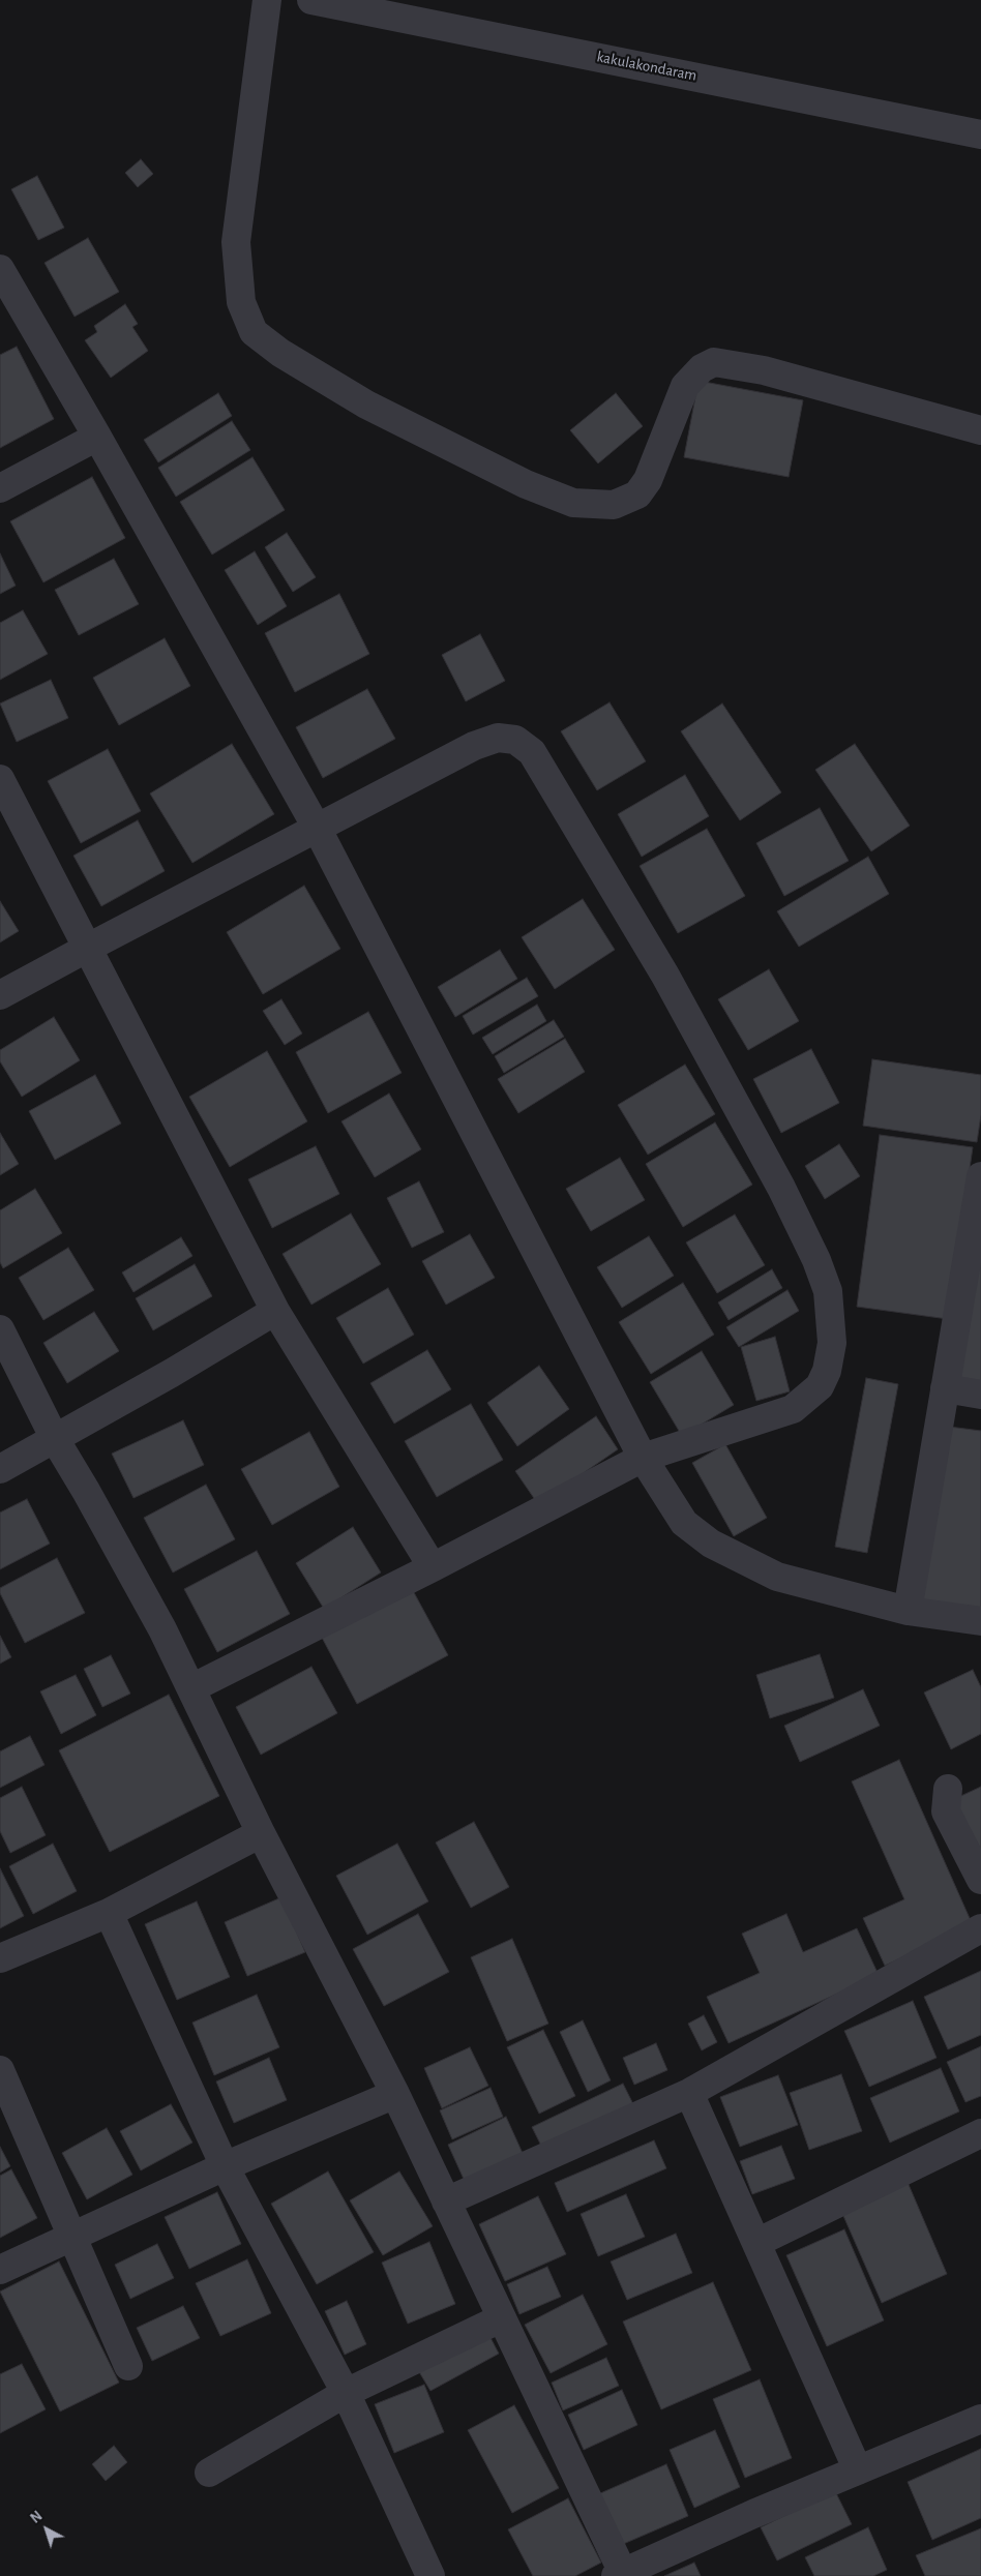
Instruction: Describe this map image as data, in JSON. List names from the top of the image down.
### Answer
{
  "streets": {
    "street": ["kakulakondaram"]
  },
  "north": "top left"
}
